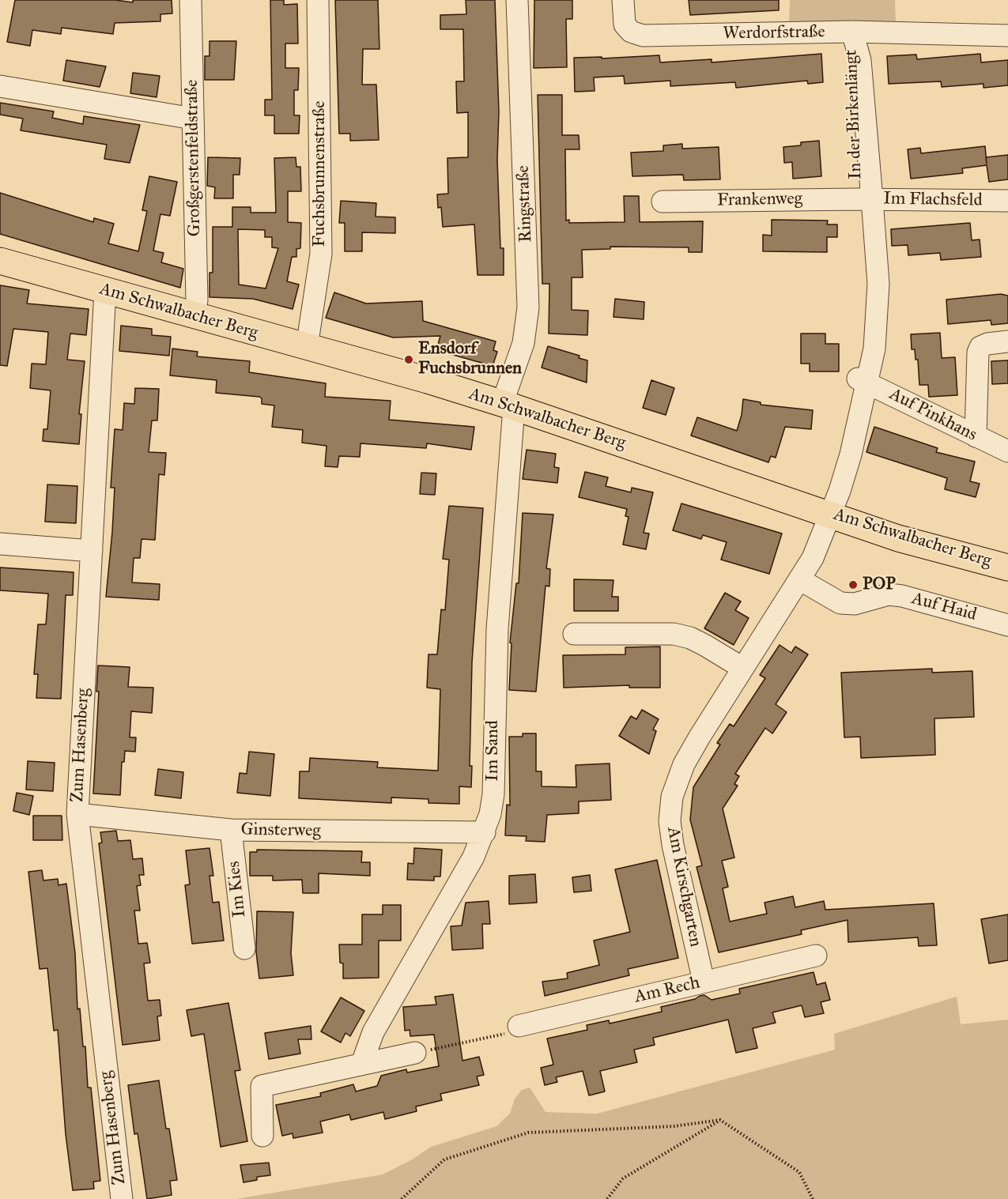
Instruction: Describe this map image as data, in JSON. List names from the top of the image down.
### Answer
{
  "streets": {
    "main road": ["Am Schwalbacher Berg"],
    "street": [
      "Werdorfstraße",
      "In der Birkenlängt",
      "Großgerstenfeldstraße",
      "Fuchsbrunnenstraße",
      "Frankenweg",
      "Im Flachsfeld",
      "Ringstraße",
      "Auf Pinkhans",
      "Auf Haid",
      "Zum Hasenberg",
      "Im Sand",
      "Ginsterweg",
      "Am Kirschgarten",
      "Im Kies",
      "Am Rech"
    ]
  },
  "crossings": [
    ["Werdorfstraße", "In der Birkenlängt"],
    ["In der Birkenlängt", "Frankenweg"],
    ["In der Birkenlängt", "Im Flachsfeld"],
    ["In der Birkenlängt", "Am Schwalbacher Berg"],
    ["In der Birkenlängt", "Auf Pinkhans"],
    ["In der Birkenlängt", "Am Kirschgarten"],
    ["Großgerstenfeldstraße", "Am Schwalbacher Berg"],
    ["Fuchsbrunnenstraße", "Am Schwalbacher Berg"],
    ["Frankenweg", "Im Flachsfeld"],
    ["Ringstraße", "Am Schwalbacher Berg"],
    ["Ringstraße", "Im Sand"],
    ["Am Schwalbacher Berg", "Zum Hasenberg"],
    ["Am Schwalbacher Berg", "Im Sand"],
    ["Am Schwalbacher Berg", "Am Kirschgarten"],
    ["Auf Haid", "Am Kirschgarten"],
    ["Zum Hasenberg", "Ginsterweg"],
    ["Im Sand", "Ginsterweg"],
    ["Ginsterweg", "Im Kies"],
    ["Am Kirschgarten", "Am Rech"]
  ],
  "places": ["Ensdorf Fuchsbrunnen", "POP"]
}
